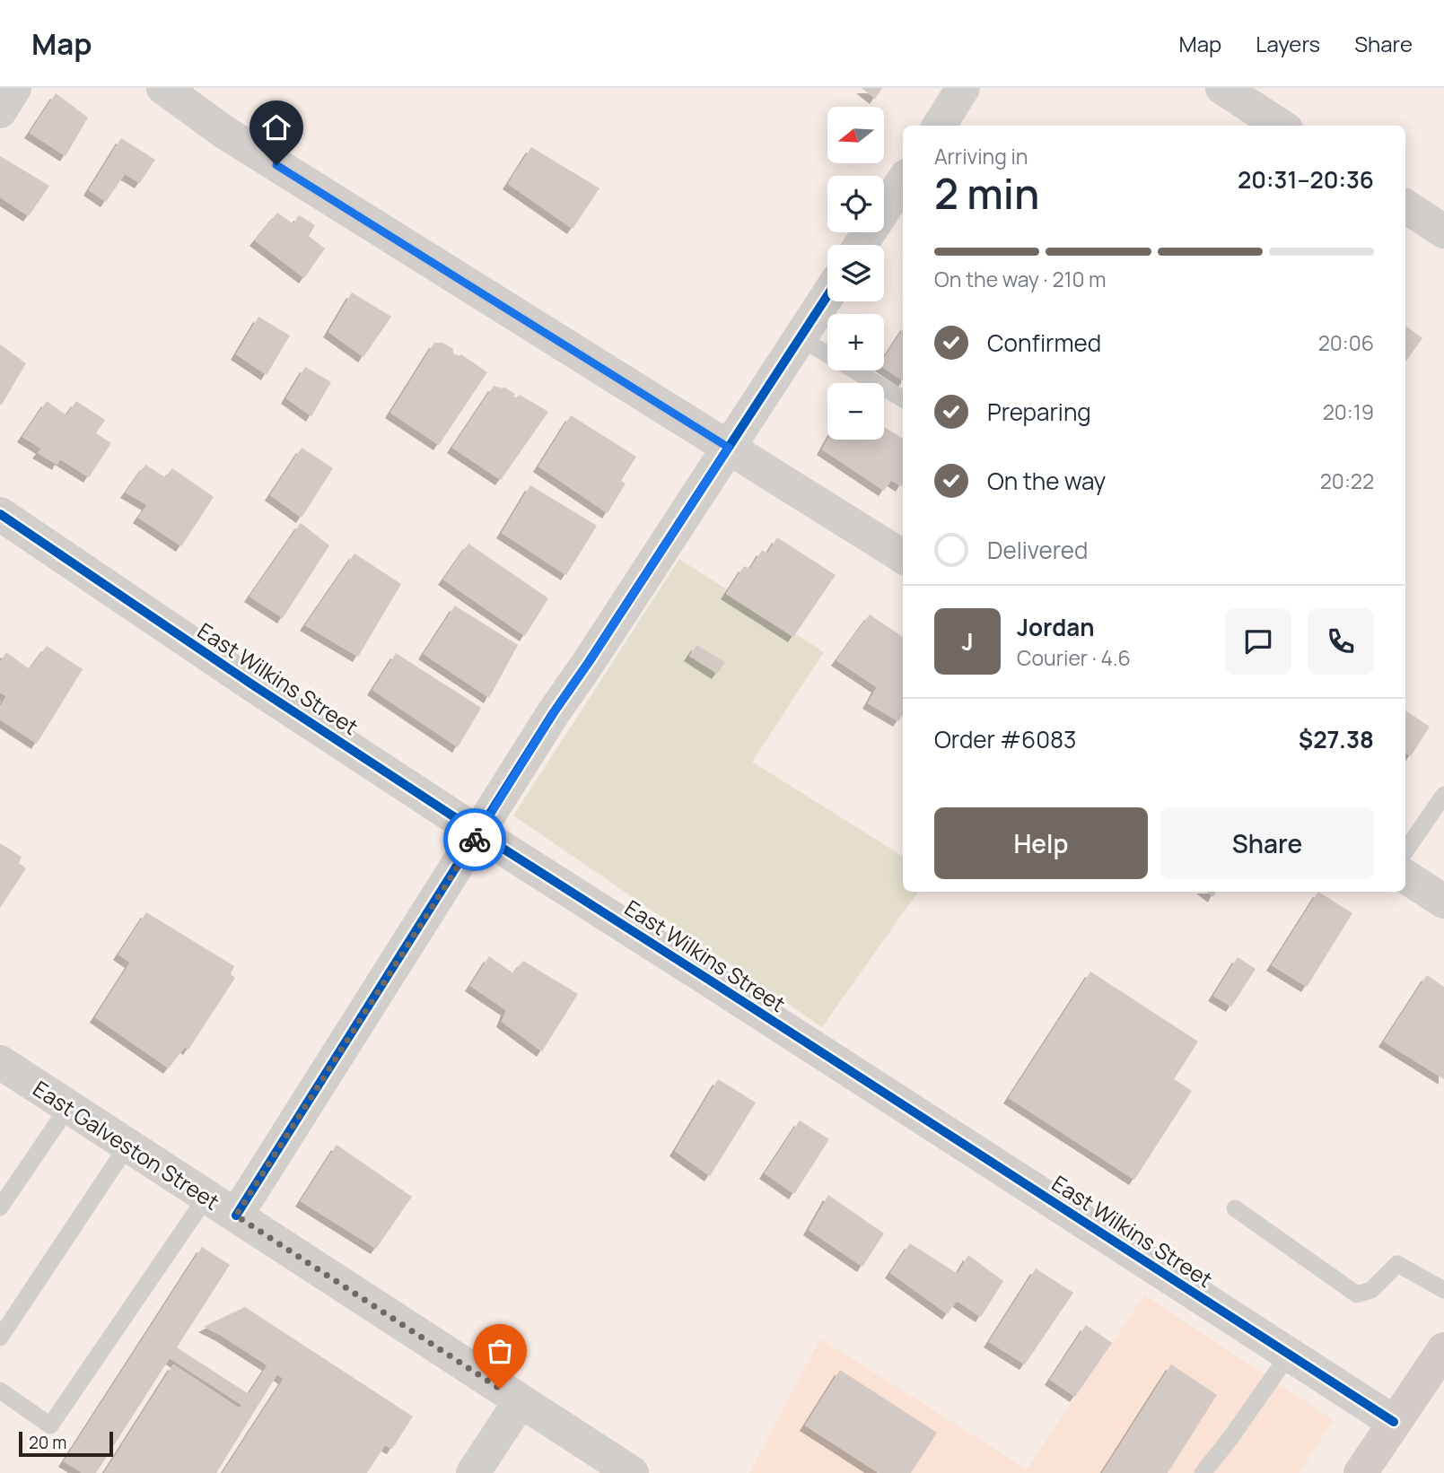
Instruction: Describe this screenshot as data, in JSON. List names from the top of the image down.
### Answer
{
  "streets": {
    "street": ["East Wilkins Street", "East Galveston Street"]
  },
  "scale_bar": "20 m",
  "north": "left",
  "page": {
    "header": "Map",
    "nav": ["Map", "Layers", "Share"],
    "map_buttons": ["+", "−"],
    "heading": ["2 min", "Arriving in", "20:31–20:36"],
    "panel": [
      "Jordan",
      "Courier · 4.6",
      "Order #6083",
      "$27.38"
    ],
    "bar": "On the way · 210 m",
    "list": [
      ["Confirmed", "20:06"],
      ["Preparing", "20:19"],
      ["On the way", "20:22"],
      "Delivered"
    ],
    "round": "J",
    "buttons": ["Help", "Share"],
    "scale": "20 m"
  }
}
